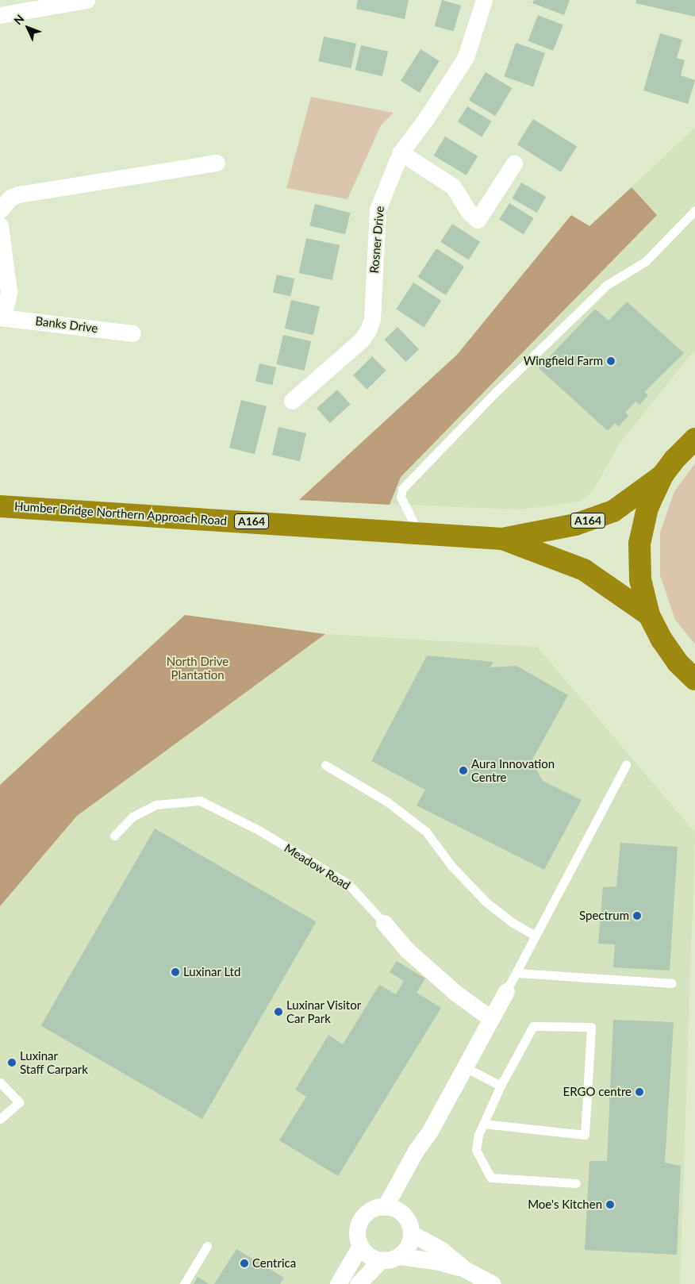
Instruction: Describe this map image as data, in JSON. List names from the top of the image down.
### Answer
{
  "streets": {
    "highway": ["Humber Bridge Northern Approach Road", "A164"],
    "street": ["Rosner Drive", "Banks Drive", "Meadow Road"]
  },
  "crossings": [
    ["Humber Bridge Northern Approach Road", "A164"]
  ],
  "parks": ["North Drive Plantation"],
  "places": [
    "Wingfield Farm",
    "Aura Innovation Centre",
    "Spectrum",
    "Luxinar Ltd",
    "Luxinar Visitor Car Park",
    "Luxinar Staff Carpark",
    "ERGO centre",
    "Moe's Kitchen",
    "Centrica"
  ],
  "north": "top left"
}
